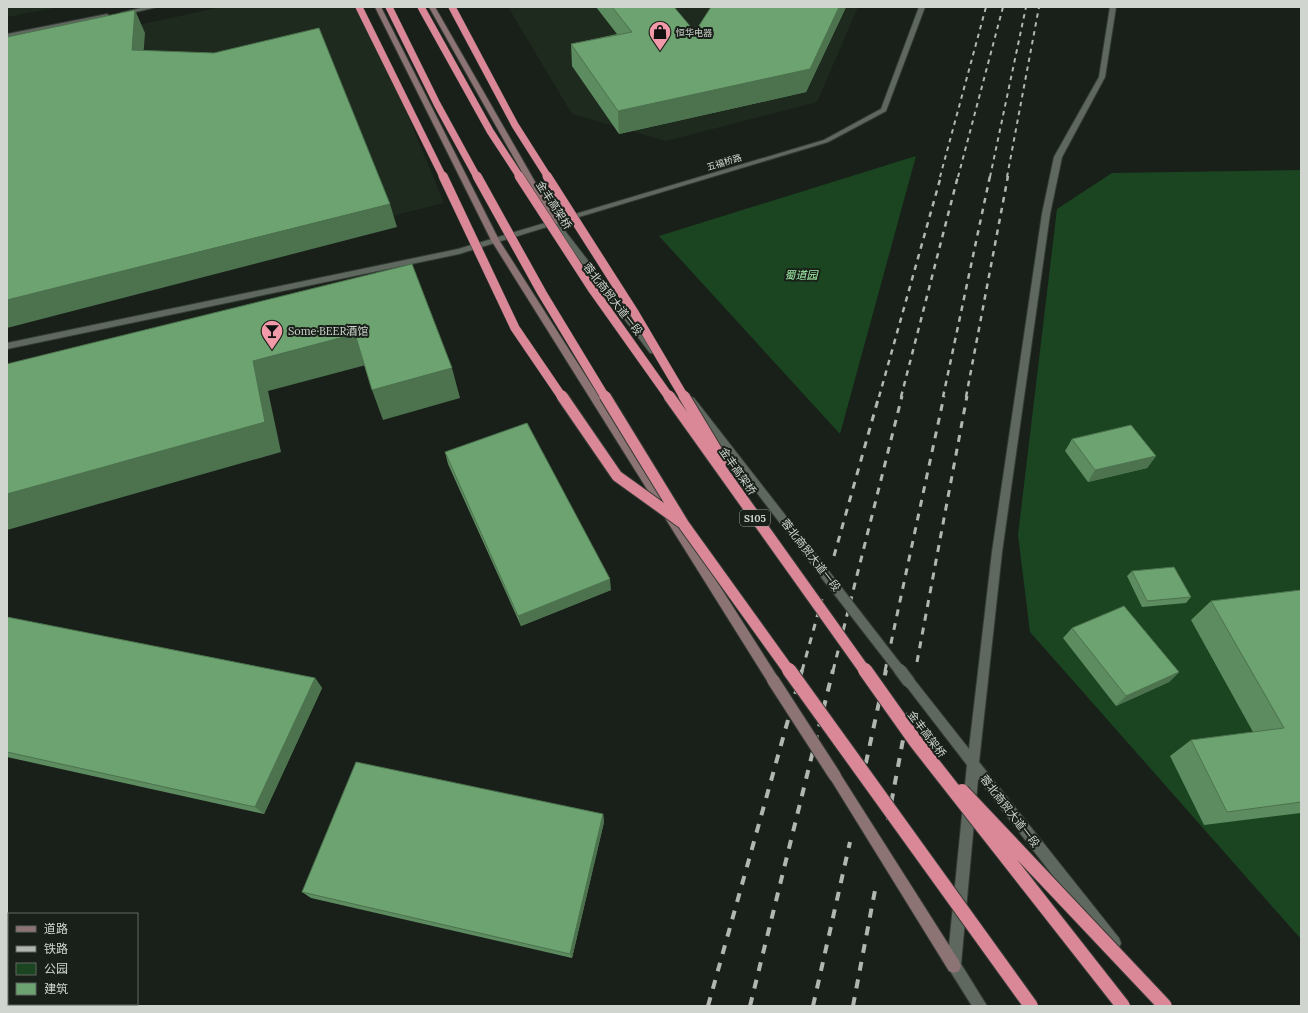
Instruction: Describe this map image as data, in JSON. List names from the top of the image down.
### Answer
{
  "streets": {
    "highway": ["金丰高架桥", "S105"],
    "main road": ["蓉北商贸大道一段"],
    "street": ["五福桥路"]
  },
  "crossings": [
    ["五福桥路", "蓉北商贸大道一段"]
  ],
  "parks": ["蜀道园"],
  "places": {
    "shop": ["恒华电器"],
    "bar": ["Some·BEER酒馆"]
  },
  "legend": [
    "道路",
    "铁路",
    "公园",
    "建筑"
  ]
}
